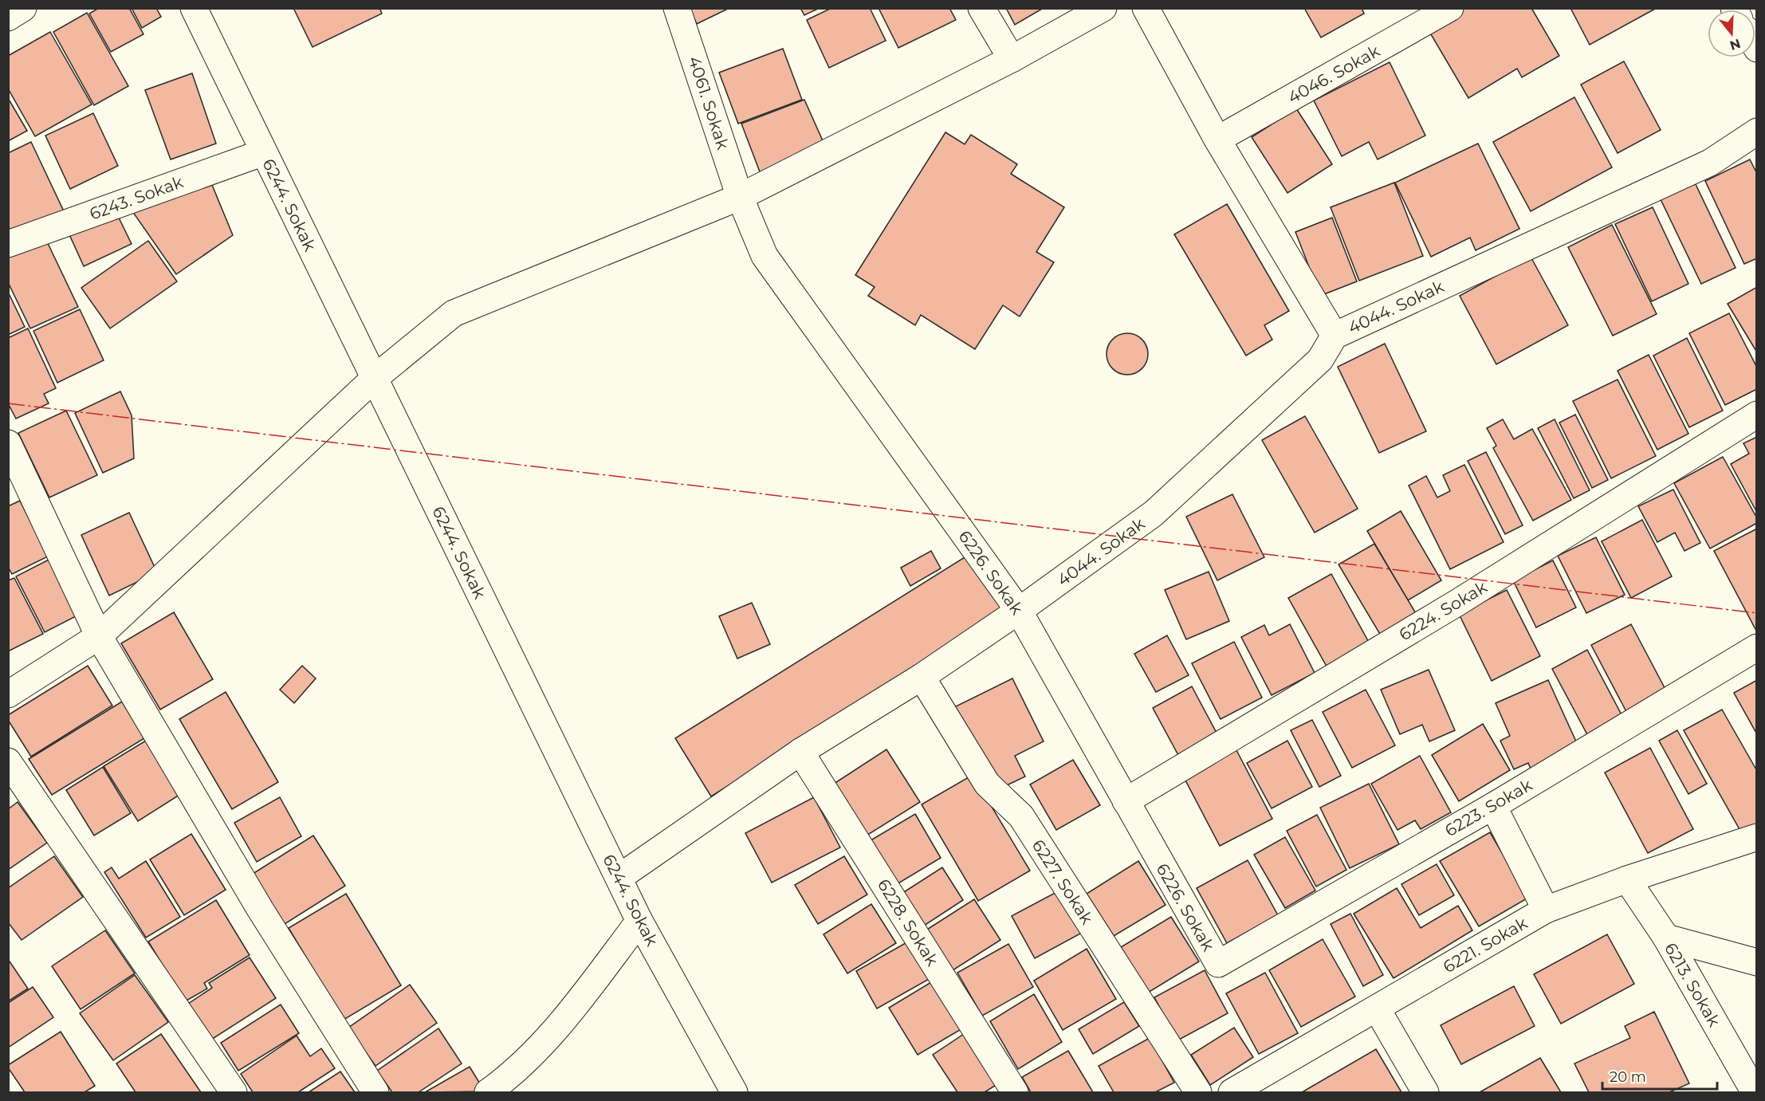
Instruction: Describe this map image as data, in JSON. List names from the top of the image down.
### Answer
{
  "streets": {
    "street": [
      "4046. Sokak",
      "4061. Sokak",
      "6243. Sokak",
      "6244. Sokak",
      "4044. Sokak",
      "6226. Sokak",
      "6224. Sokak",
      "6223. Sokak",
      "6227. Sokak",
      "6228. Sokak",
      "6221. Sokak",
      "6213. Sokak"
    ]
  },
  "crossings": [
    ["4061. Sokak", "6226. Sokak"],
    ["6243. Sokak", "6244. Sokak"],
    ["6244. Sokak", "4044. Sokak"],
    ["4044. Sokak", "6226. Sokak"],
    ["4044. Sokak", "6227. Sokak"],
    ["4044. Sokak", "6228. Sokak"],
    ["6226. Sokak", "6224. Sokak"],
    ["6226. Sokak", "6223. Sokak"],
    ["6221. Sokak", "6213. Sokak"]
  ],
  "scale_bar": "20 m",
  "north": "bottom"
}
